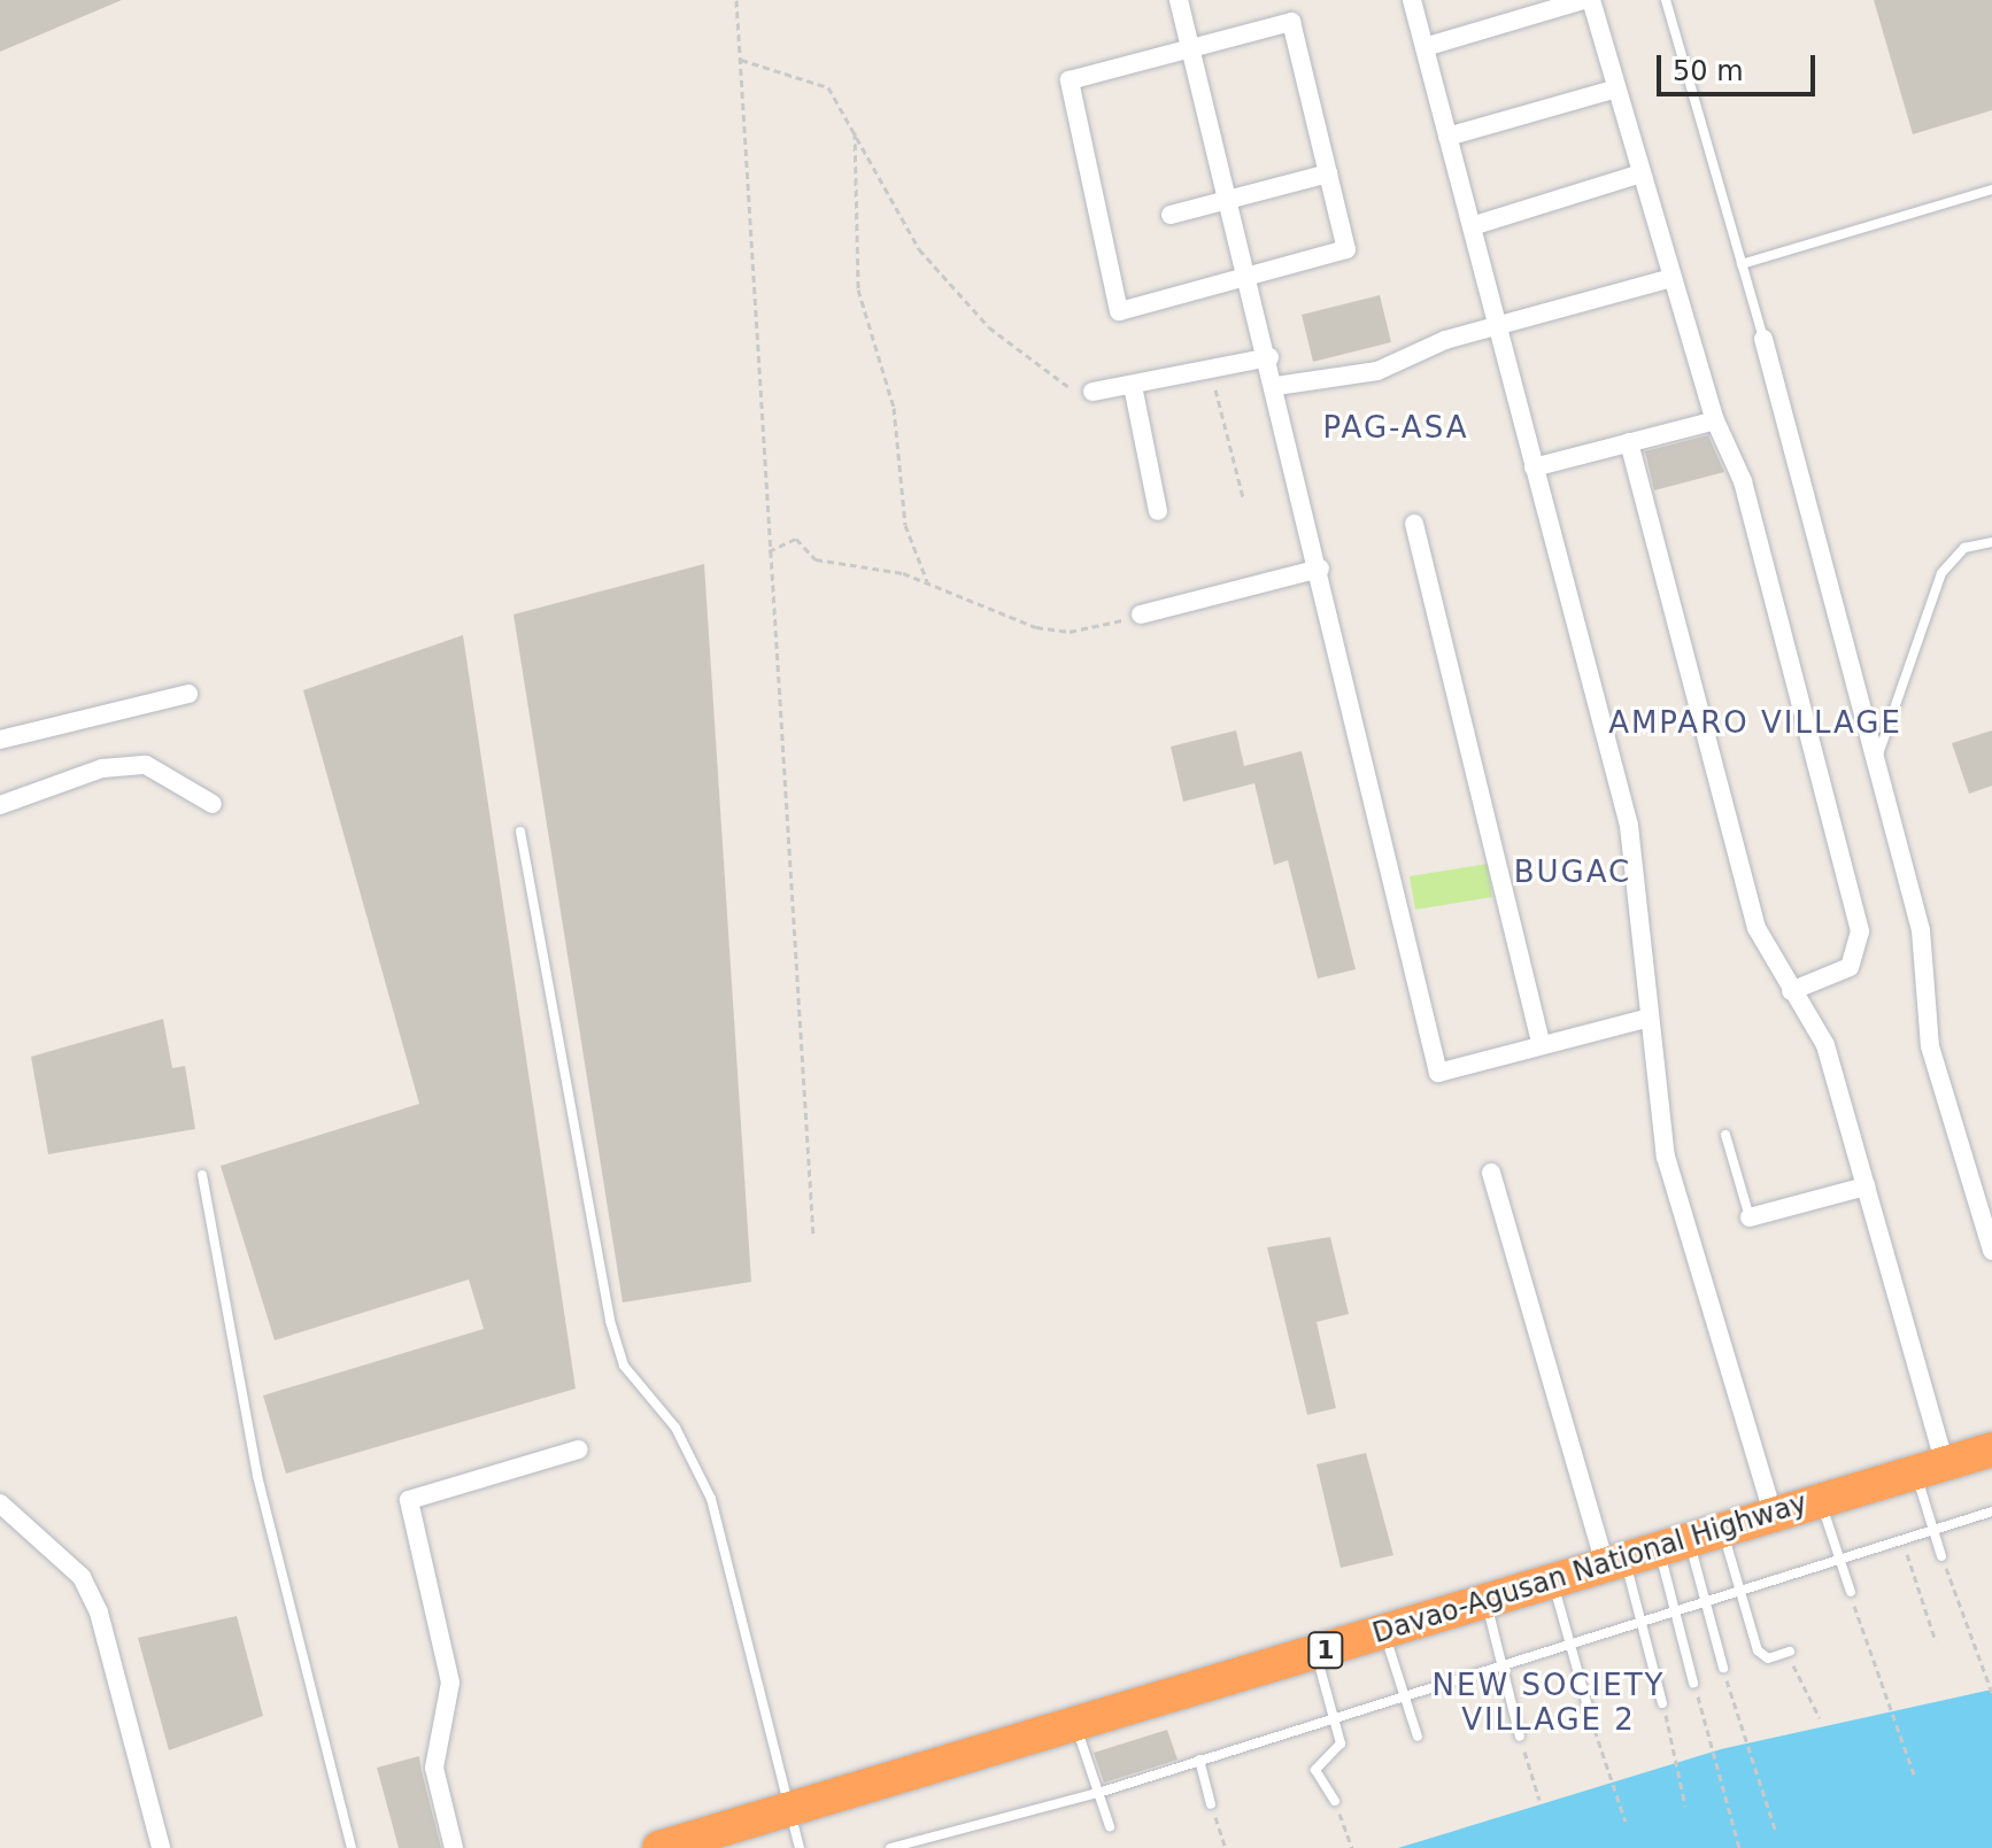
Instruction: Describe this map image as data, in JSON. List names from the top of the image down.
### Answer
{
  "streets": {
    "highway": ["Davao-Agusan National Highway", "1"]
  },
  "districts": [
    "PAG-ASA",
    "AMPARO VILLAGE",
    "BUGAC",
    "NEW SOCIETY VILLAGE 2"
  ],
  "scale_bar": "50 m"
}
